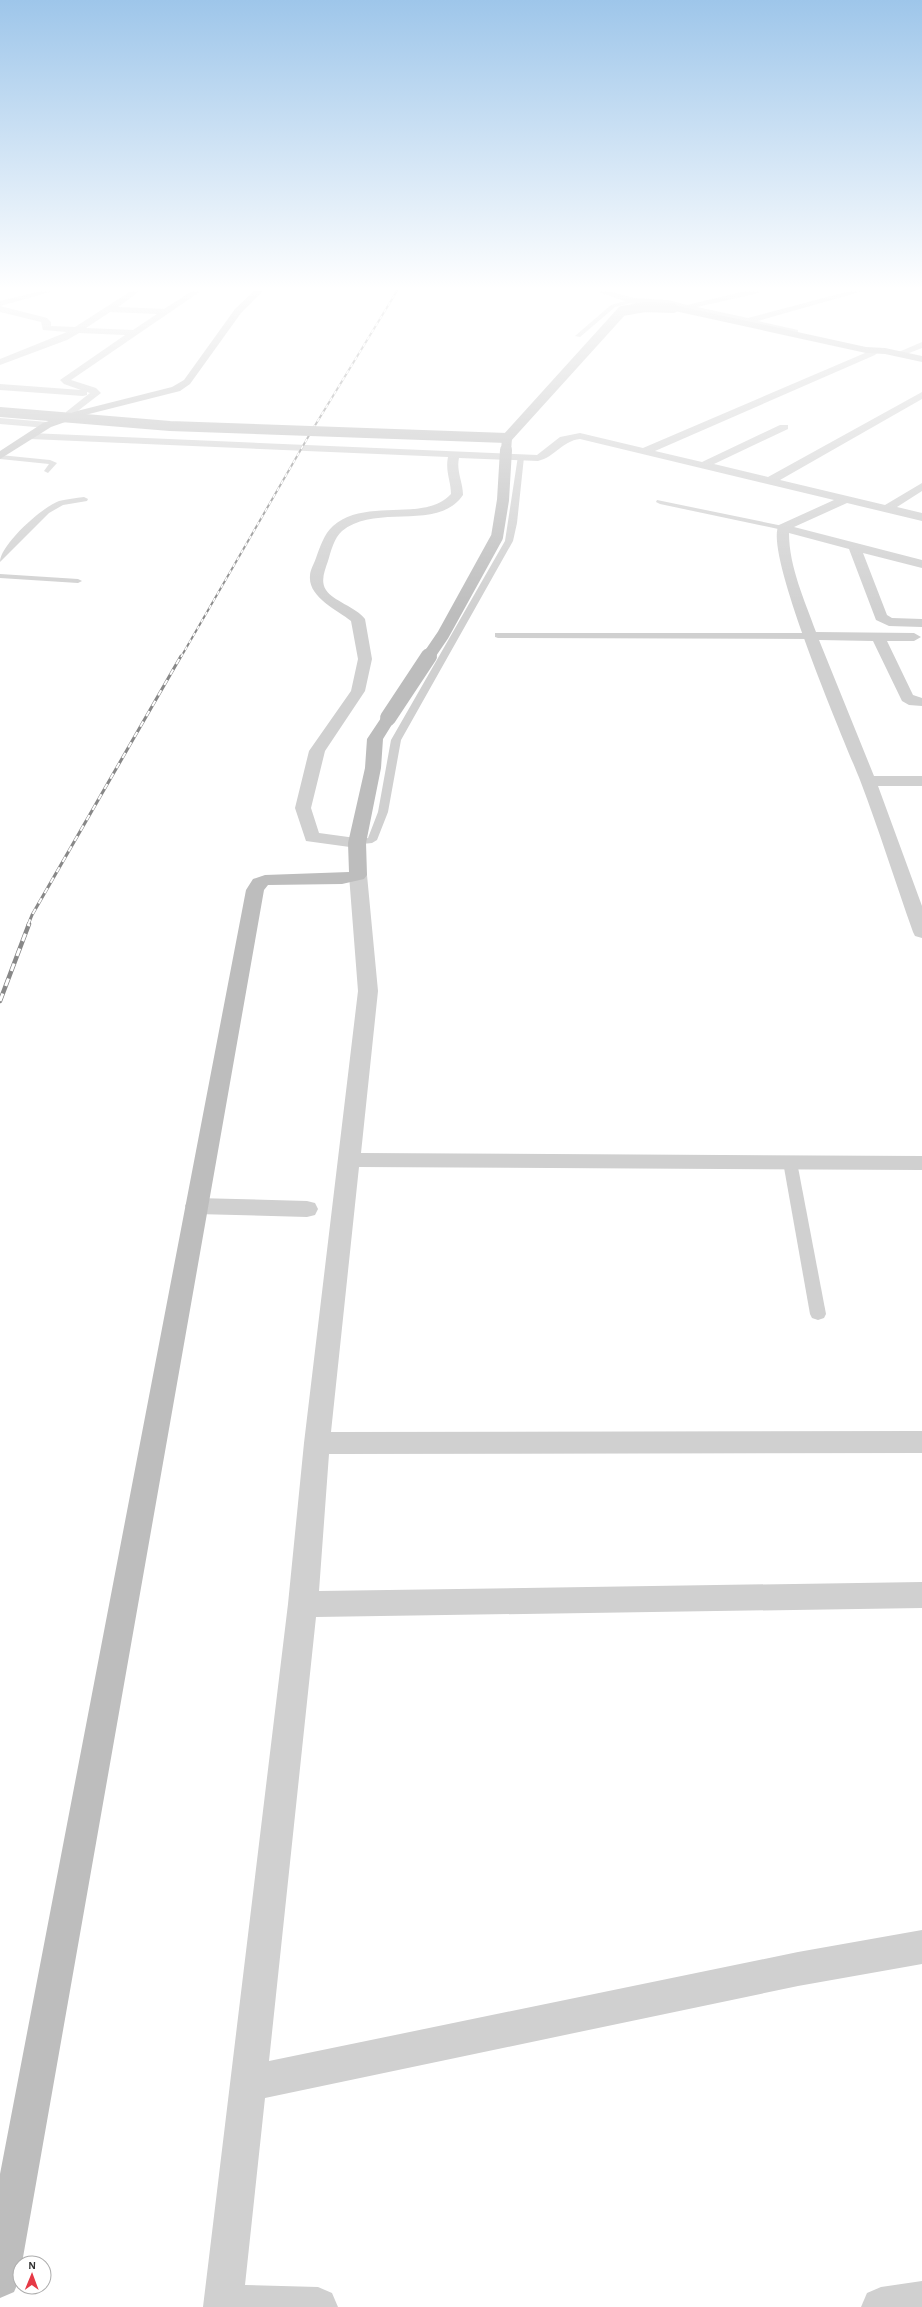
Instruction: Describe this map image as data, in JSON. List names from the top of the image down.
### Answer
{
  "north": "top"
}
